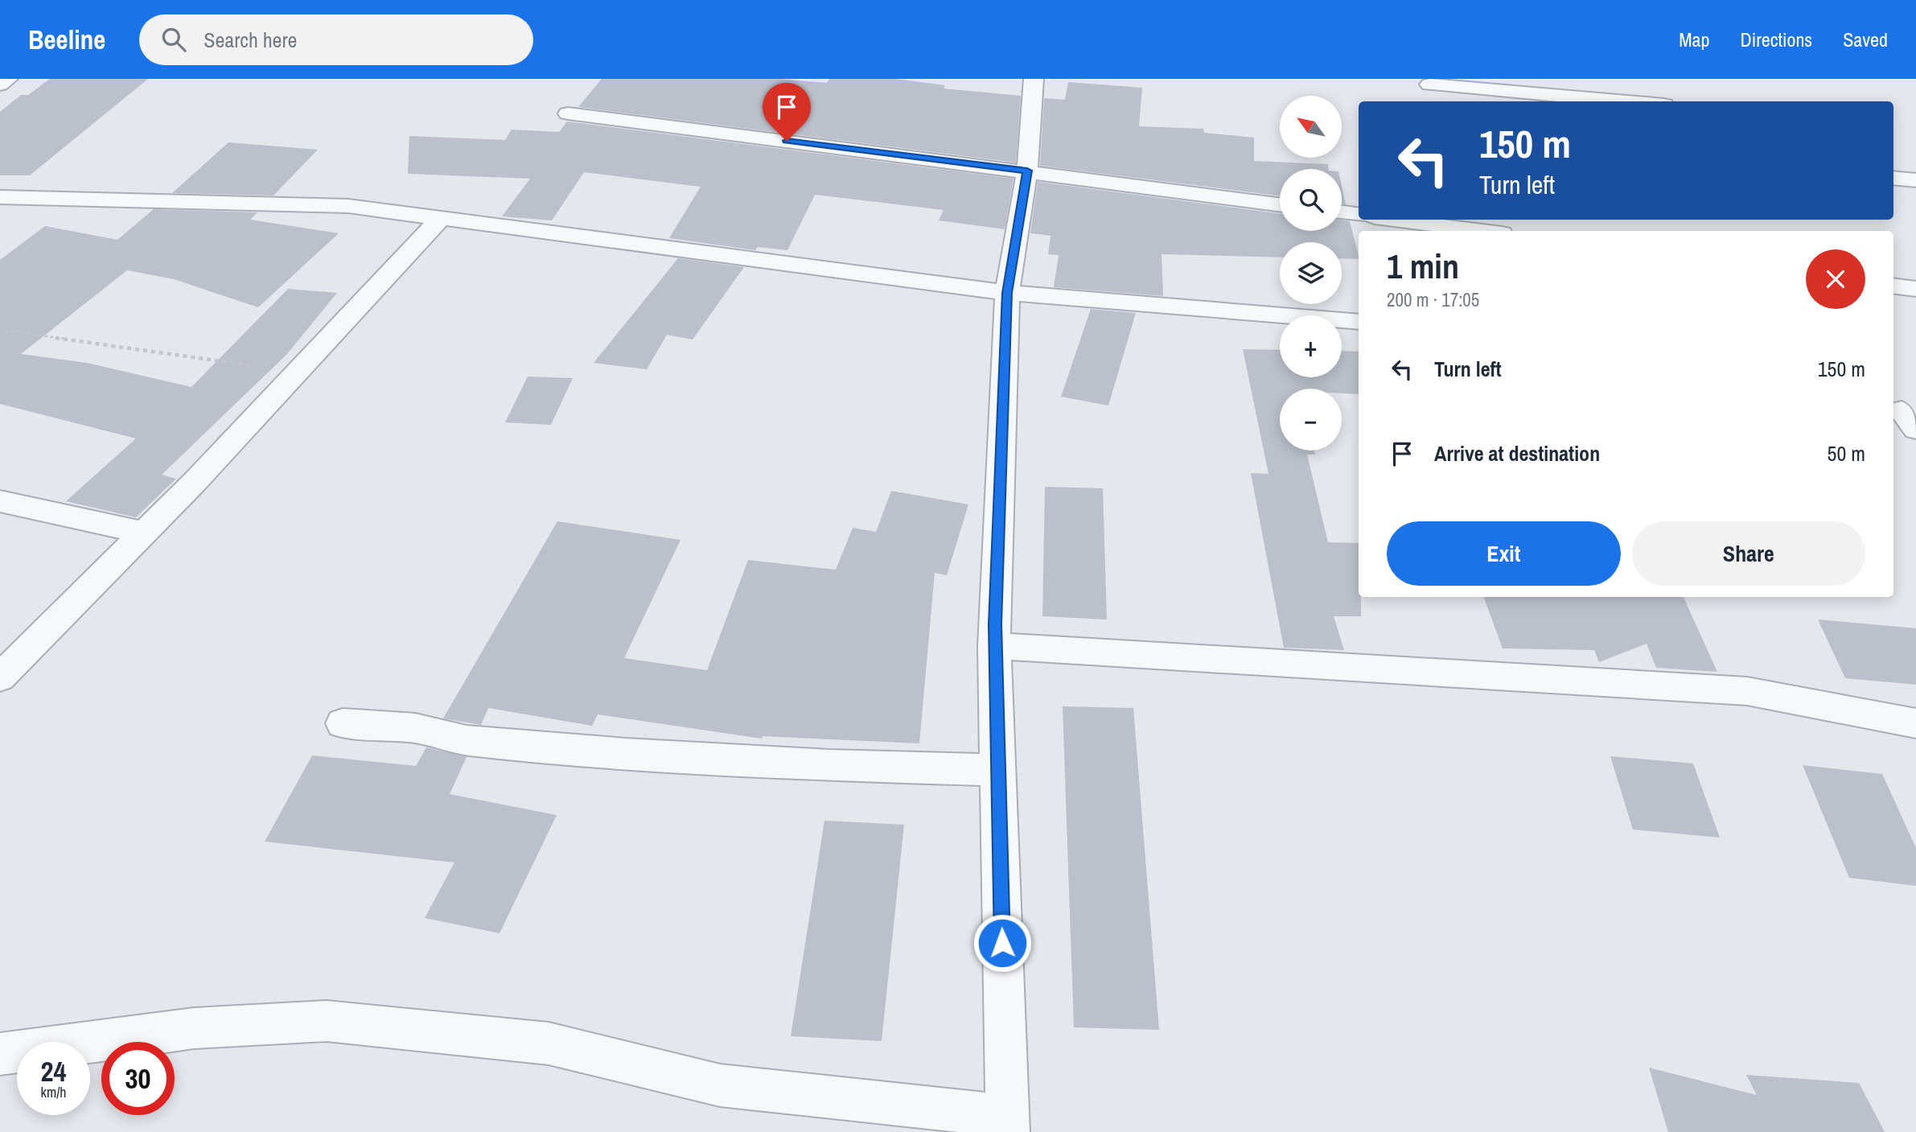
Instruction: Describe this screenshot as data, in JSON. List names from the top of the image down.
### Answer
{
  "north": "top left",
  "page": {
    "header": "Beeline",
    "search": "Search here",
    "nav": ["Map", "Directions", "Saved"],
    "map_buttons": ["+", "−"],
    "turn": ["150 m", "Turn left"],
    "heading": ["1 min", "200 m · 17:05"],
    "list": [
      {
        "name": "Turn left",
        "value": "150 m"
      },
      {
        "name": "Arrive at destination",
        "value": "50 m"
      }
    ],
    "buttons": ["Exit", "Share"],
    "speed": "24 km/h",
    "limit": "30"
  }
}
